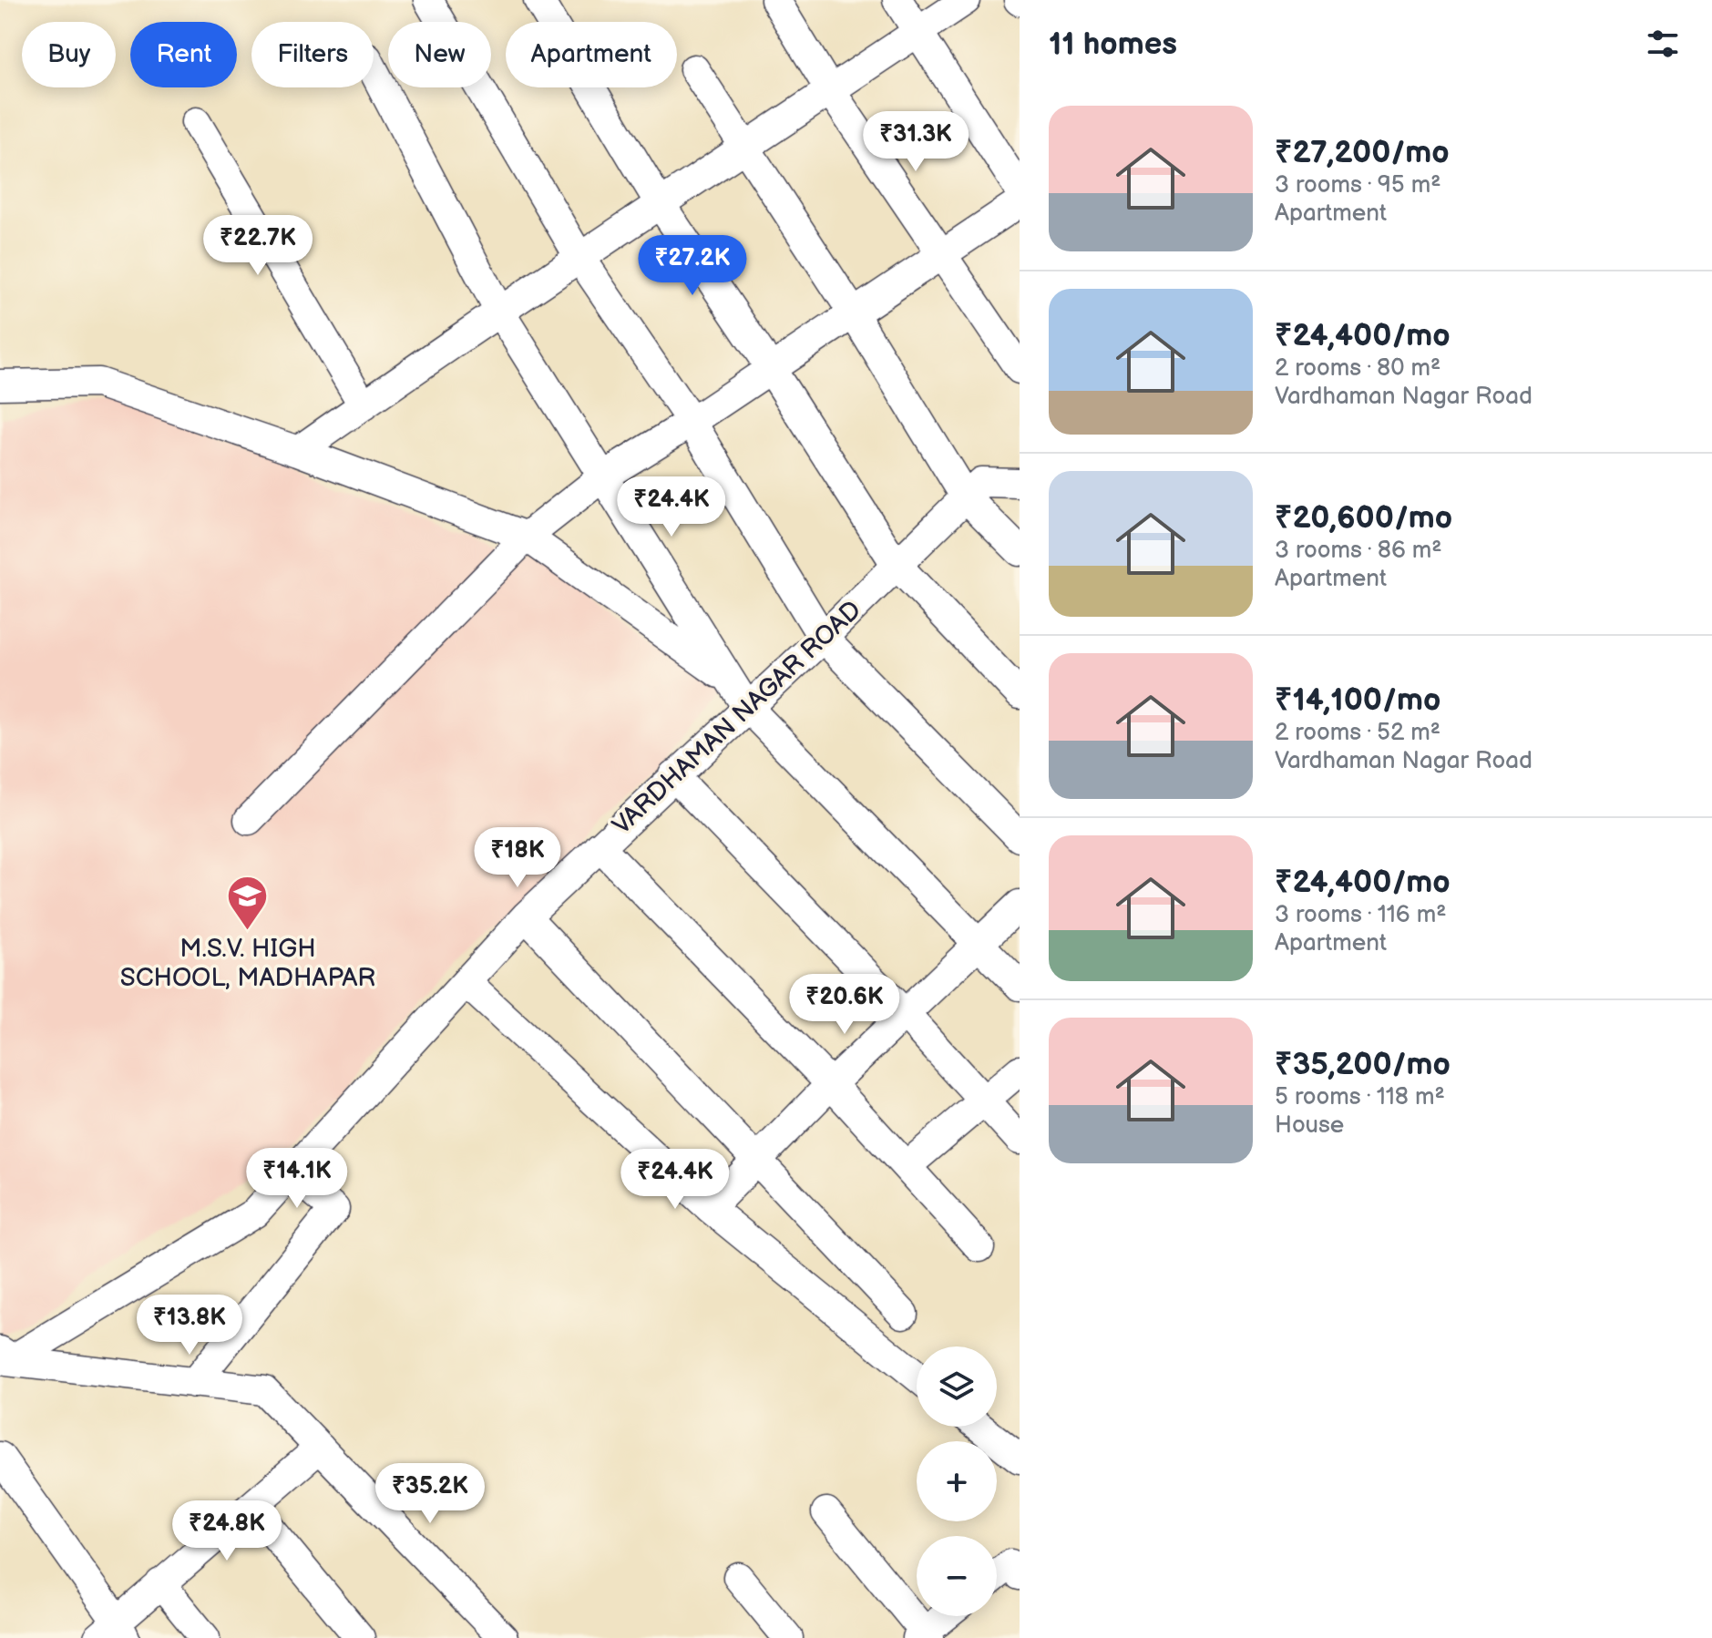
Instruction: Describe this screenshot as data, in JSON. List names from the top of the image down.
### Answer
{
  "streets": {
    "street": ["VARDHAMAN NAGAR ROAD"]
  },
  "places": {
    "school or university": ["M.S.V. HIGH SCHOOL, MADHAPAR"]
  },
  "page": {
    "heading": "11 homes",
    "chip": [
      "Buy",
      "Rent",
      "Filters",
      "New",
      "Apartment"
    ],
    "list": [
      {
        "name": "₹27,200/mo",
        "note": "3 rooms · 95 m² · Apartment"
      },
      {
        "name": "₹24,400/mo",
        "note": "2 rooms · 80 m² · Vardhaman Nagar Road"
      },
      {
        "name": "₹20,600/mo",
        "note": "3 rooms · 86 m² · Apartment"
      },
      {
        "name": "₹14,100/mo",
        "note": "2 rooms · 52 m² · Vardhaman Nagar Road"
      },
      {
        "name": "₹24,400/mo",
        "note": "3 rooms · 116 m² · Apartment"
      },
      {
        "name": "₹35,200/mo",
        "note": "5 rooms · 118 m² · House"
      }
    ],
    "price": [
      "₹31.3K",
      "₹22.7K",
      "₹27.2K",
      "₹24.4K",
      "₹18K",
      "₹20.6K",
      "₹14.1K",
      "₹24.4K",
      "₹13.8K",
      "₹35.2K",
      "₹24.8K"
    ],
    "map_buttons": ["+", "−"]
  }
}
